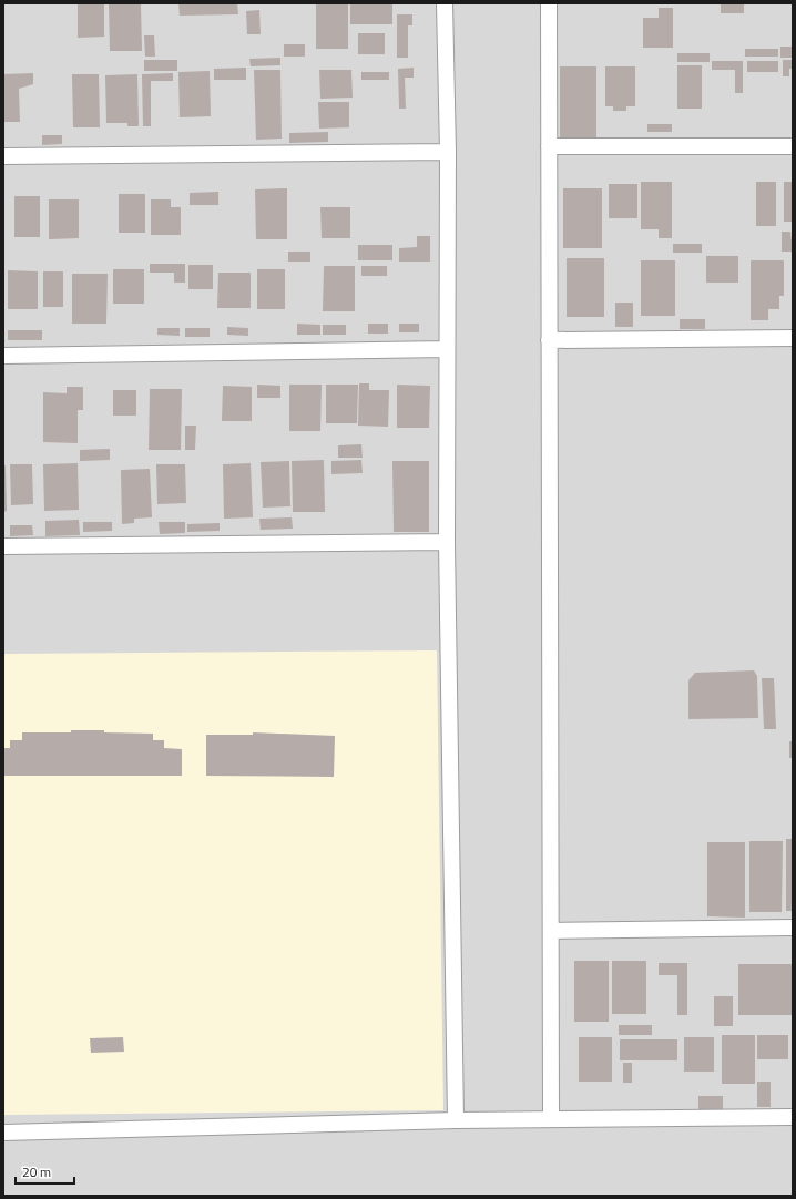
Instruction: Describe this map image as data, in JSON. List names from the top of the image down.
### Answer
{
  "scale_bar": "20 m"
}
